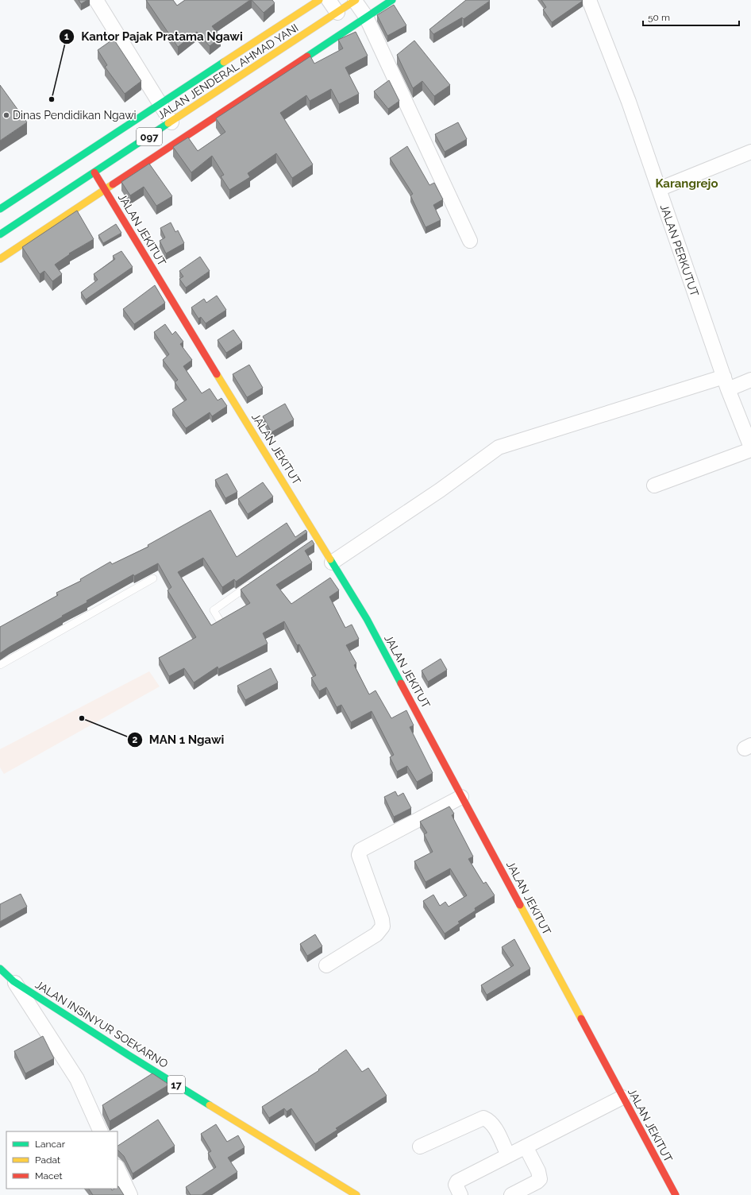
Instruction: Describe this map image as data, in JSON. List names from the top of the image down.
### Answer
{
  "streets": {
    "main road": [
      "JALAN JENDERAL AHMAD YANI",
      "097",
      "JALAN JEKITUT",
      "JALAN INSINYUR SOEKARNO",
      "17"
    ],
    "street": ["JALAN PERKUTUT"]
  },
  "crossings": [
    ["JALAN JENDERAL AHMAD YANI", "JALAN JEKITUT"]
  ],
  "districts": ["Karangrejo"],
  "places": ["Kantor Pajak Pratama Ngawi", "Dinas Pendidikan Ngawi", "MAN 1 Ngawi"],
  "legend": ["Lancar", "Padat", "Macet"],
  "scale_bar": "50 m"
}
